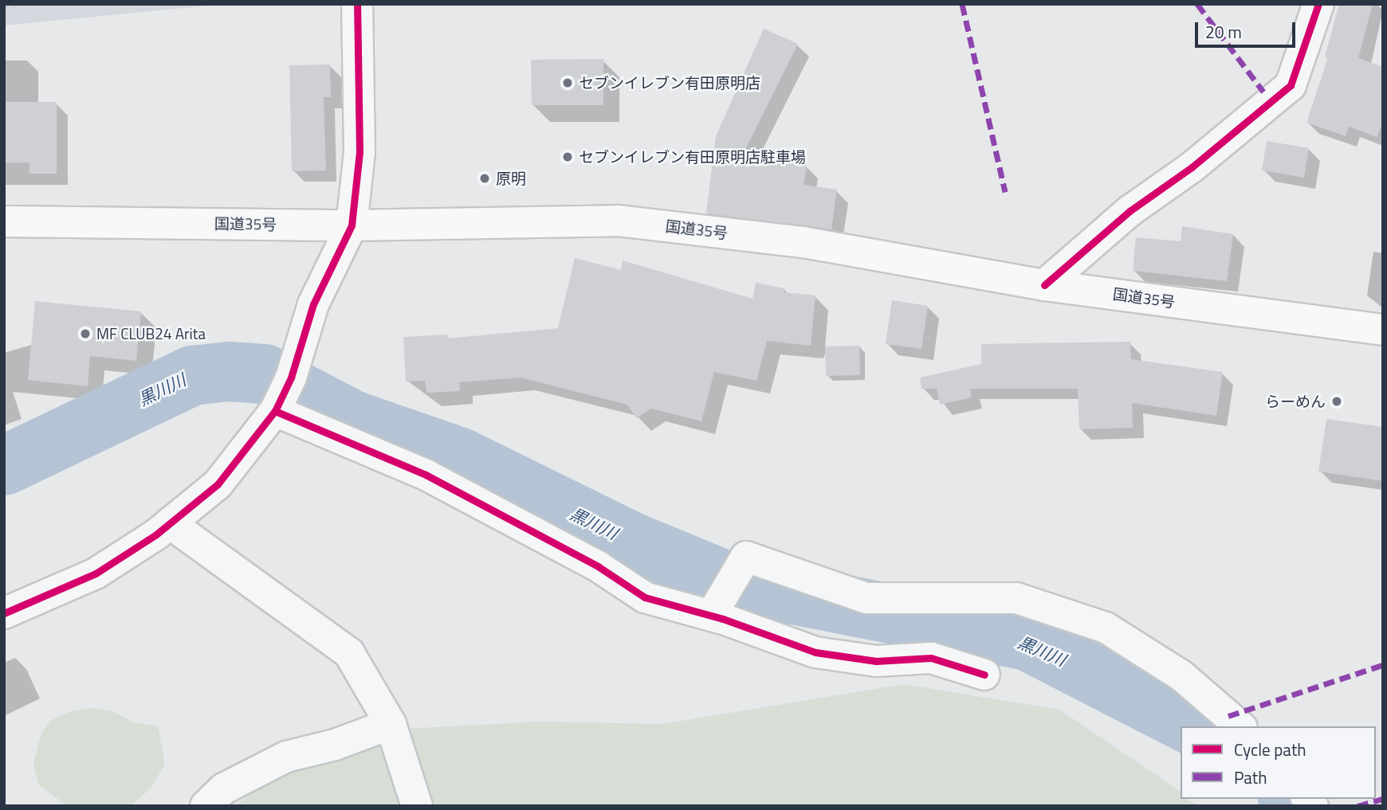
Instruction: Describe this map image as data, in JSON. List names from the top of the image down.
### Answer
{
  "streets": {
    "highway": ["国道35号"]
  },
  "water": ["黒川川"],
  "places": [
    "セブンイレブン有田原明店",
    "セブンイレブン有田原明店駐車場",
    "原明",
    "MF CLUB24 Arita",
    "らーめん"
  ],
  "legend": ["Cycle path", "Path"],
  "scale_bar": "20 m"
}
